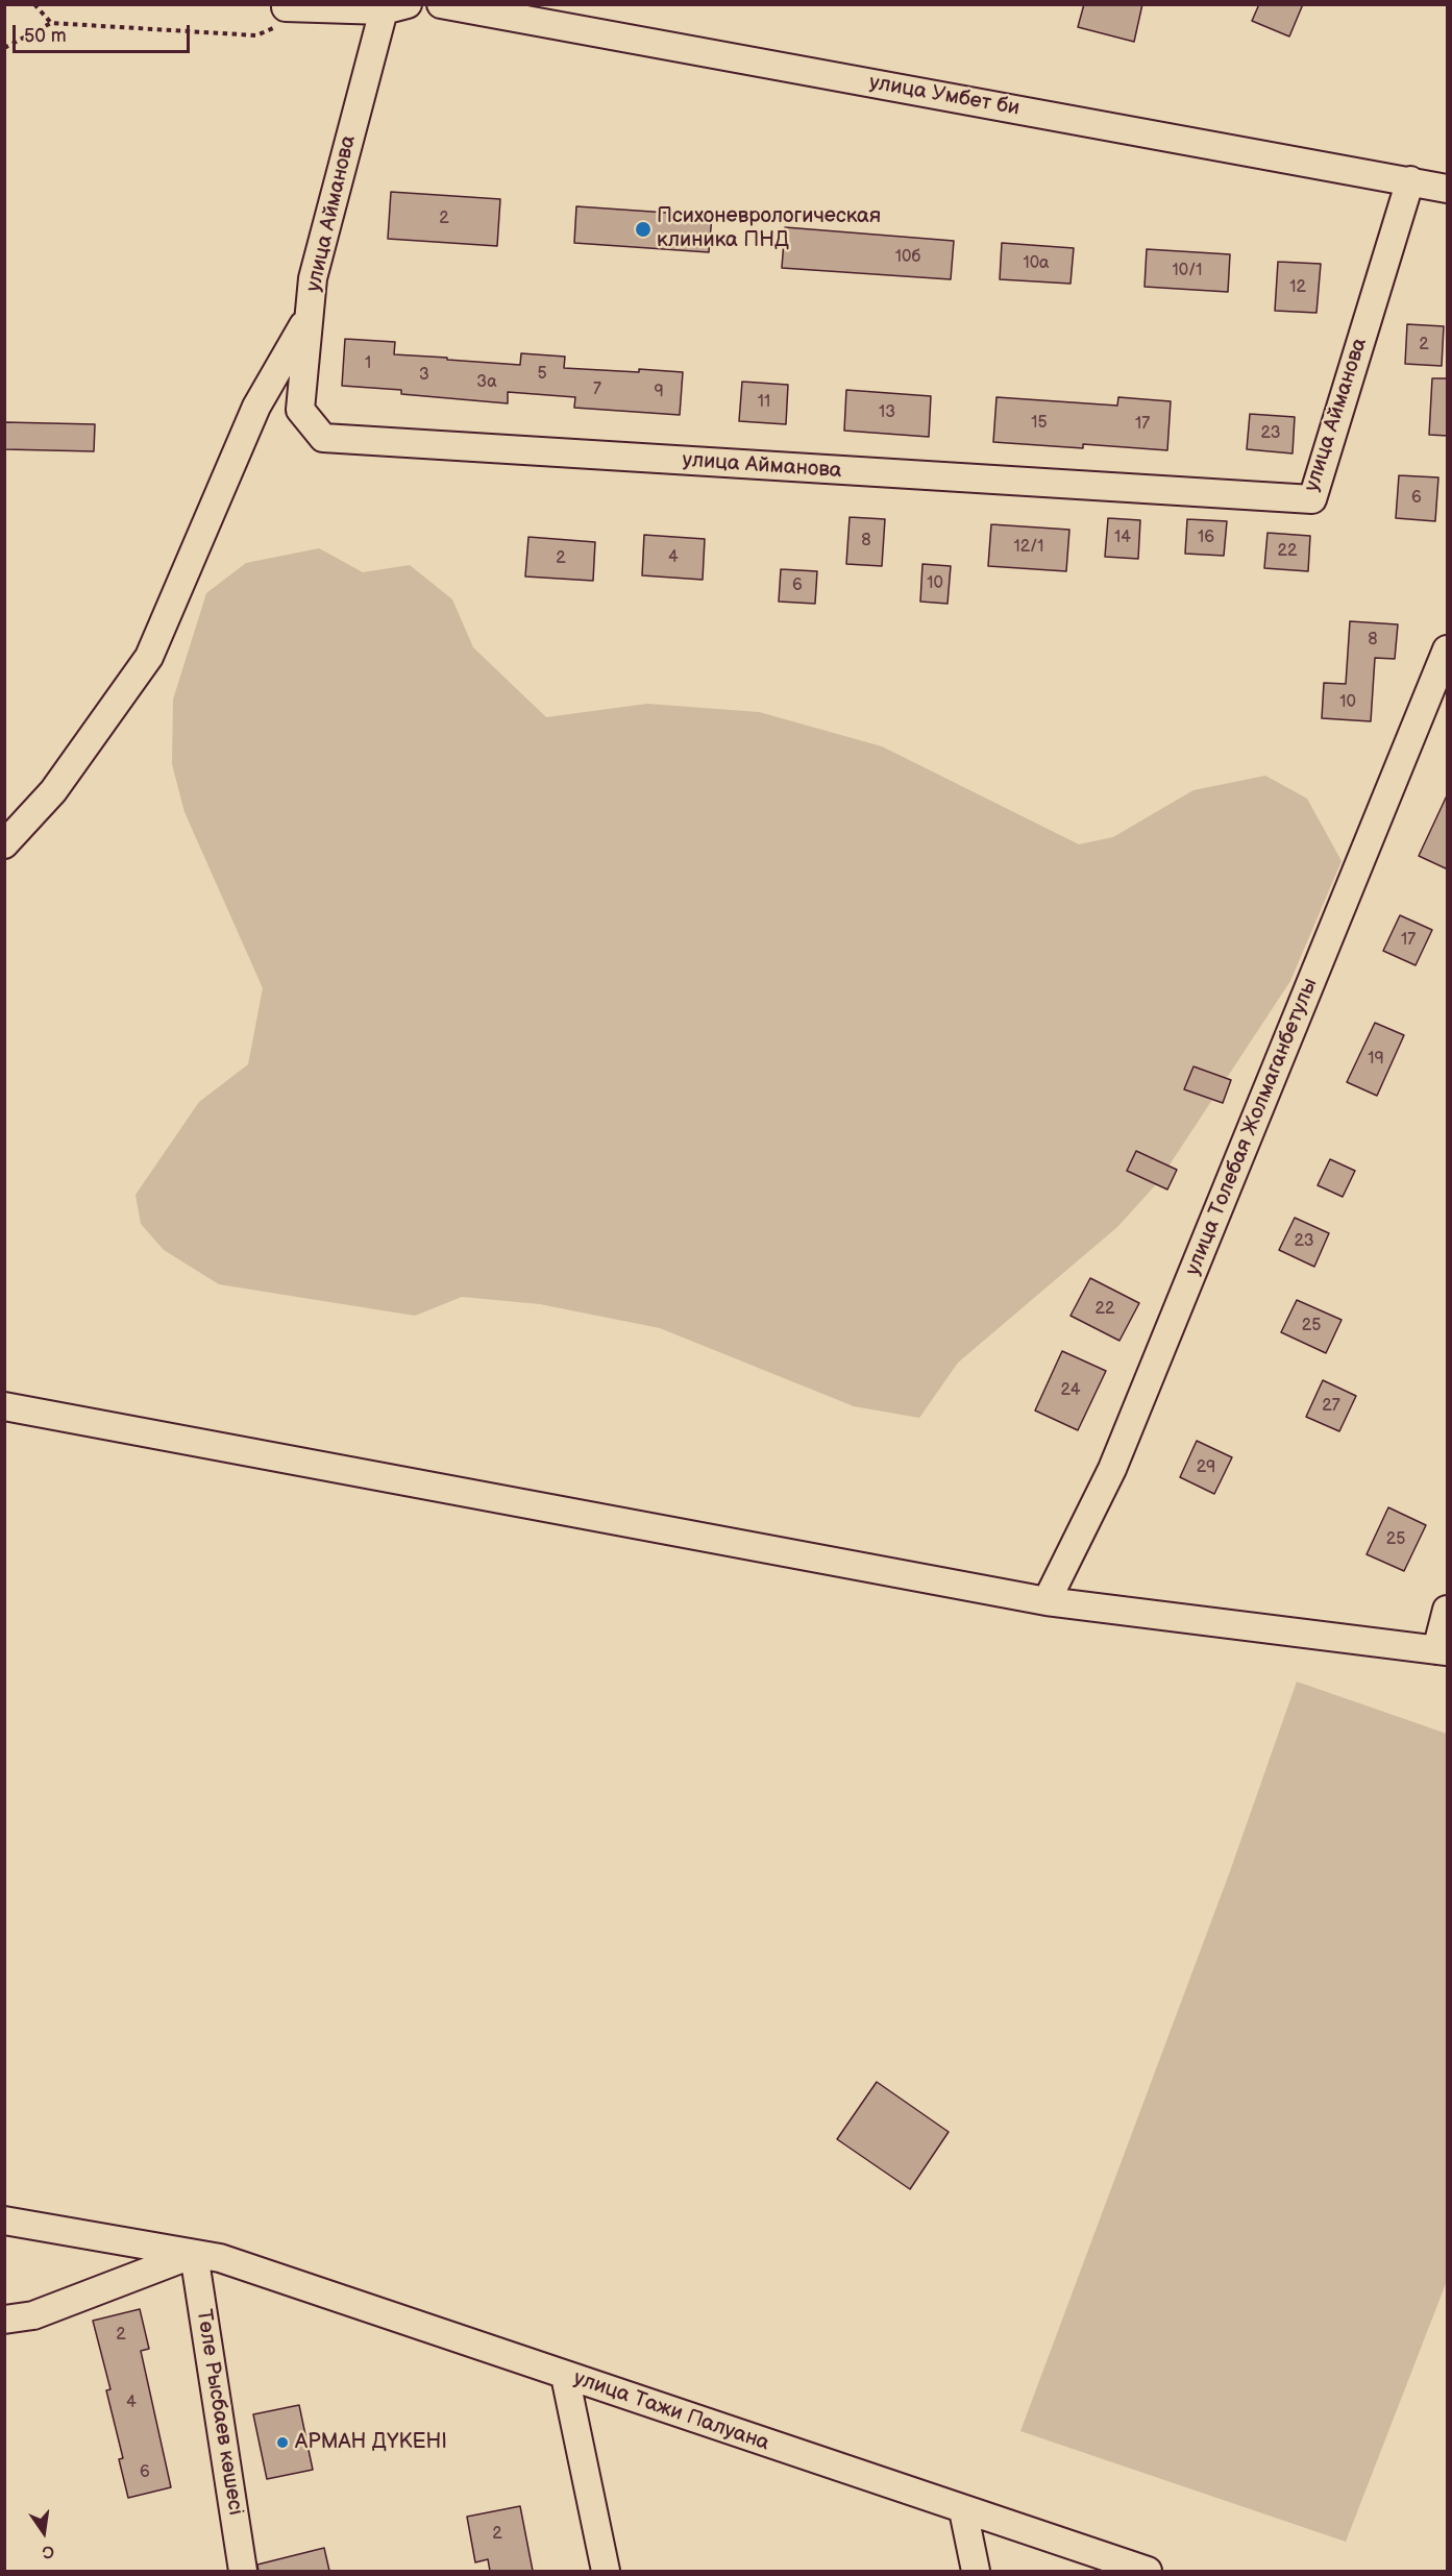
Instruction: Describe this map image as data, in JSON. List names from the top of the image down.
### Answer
{
  "streets": {
    "street": [
      "улица Умбет би",
      "улица Айманова",
      "улица Толебая Жолмаганбетулы",
      "улица Тажи Палуана",
      "Төле Рысбаев көшесі"
    ]
  },
  "crossings": [
    ["улица Умбет би", "улица Айманова"],
    ["улица Тажи Палуана", "Төле Рысбаев көшесі"]
  ],
  "places": ["Психоневрологическая клиника ПНД", "АРМАН ДҮКЕНІ"],
  "house_numbers": [
    "2",
    "10б",
    "10а",
    "10/1",
    "12",
    "2",
    "1",
    "5",
    "3",
    "3а",
    "7",
    "9",
    "11",
    "13",
    "15",
    "17",
    "23",
    "6",
    "14",
    "16",
    "8",
    "12/1",
    "22",
    "4",
    "2",
    "10",
    "6",
    "8",
    "10",
    "17",
    "19",
    "23",
    "22",
    "25",
    "24",
    "27",
    "29",
    "25",
    "2",
    "4",
    "6",
    "2"
  ],
  "scale_bar": "50 m",
  "north": "bottom"
}
